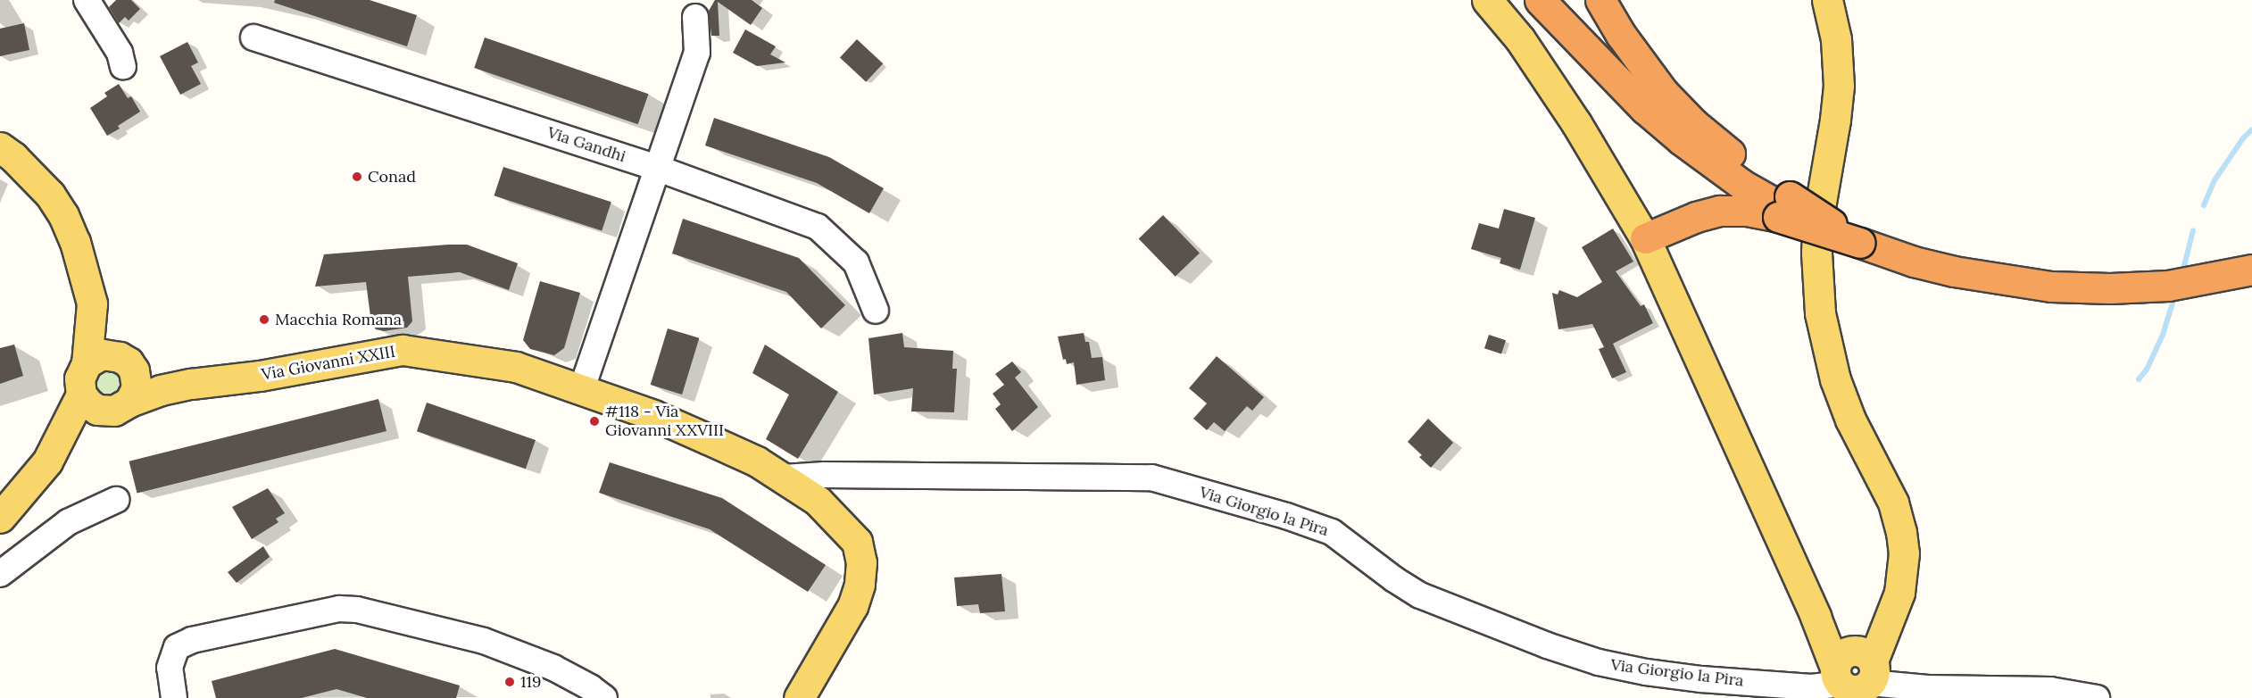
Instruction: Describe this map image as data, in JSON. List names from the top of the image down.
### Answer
{
  "streets": {
    "main road": ["Via Giovanni XXIII"],
    "street": ["Via Gandhi", "Via Giorgio la Pira"]
  },
  "crossings": [
    ["Via Giovanni XXIII", "Via Giorgio la Pira"]
  ],
  "places": [
    "Conad",
    "Macchia Romana",
    "#118 - Via Giovanni XXVIII",
    "119"
  ]
}
